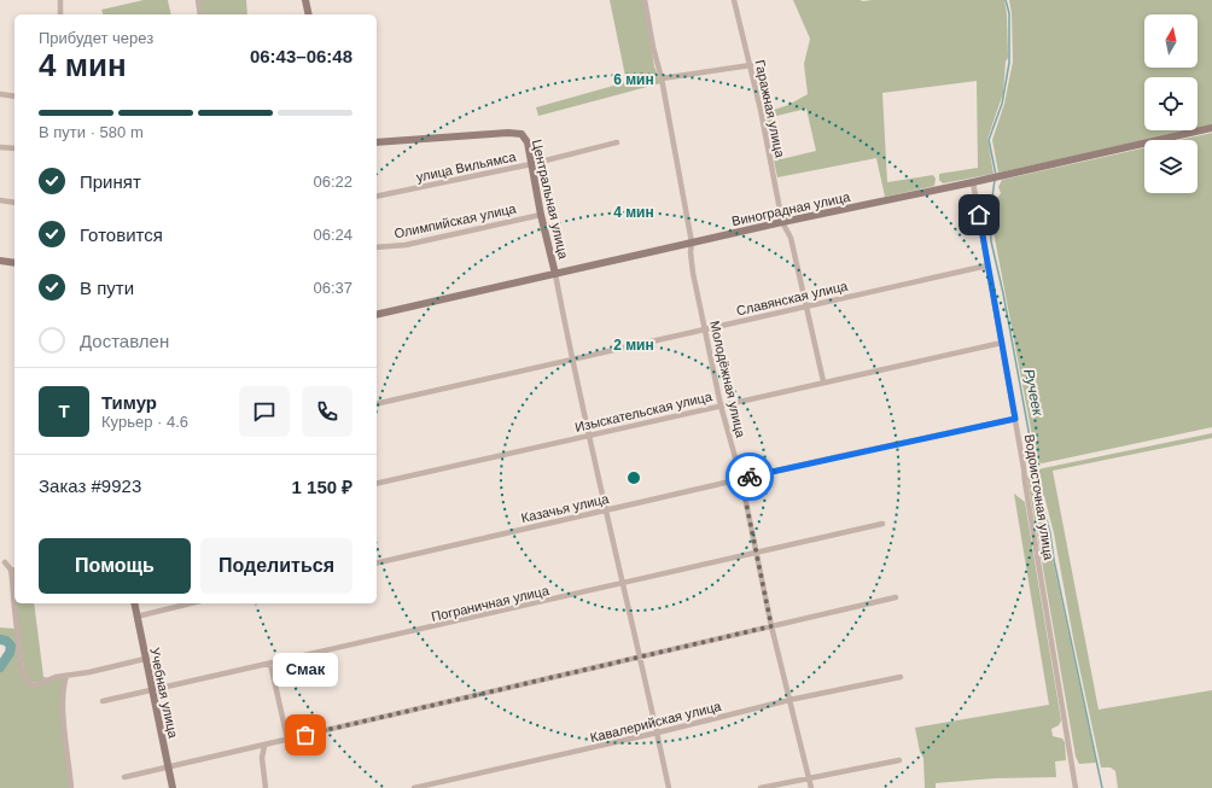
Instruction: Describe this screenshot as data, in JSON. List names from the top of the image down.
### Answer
{
  "streets": {
    "street": [
      "Гаражная улица",
      "улица Вильямса",
      "Центральная улица",
      "Виноградная улица",
      "Олимпийская улица",
      "Славянская улица",
      "Молодёжная улица",
      "Изыскательская улица",
      "Водоисточная улица",
      "Казачья улица",
      "Пограничная улица",
      "Учебная улица",
      "Кавалерийская улица"
    ]
  },
  "crossings": [
    ["Гаражная улица", "Виноградная улица"],
    ["Гаражная улица", "Славянская улица"],
    ["Гаражная улица", "Изыскательская улица"],
    ["улица Вильямса", "Центральная улица"],
    ["Центральная улица", "Виноградная улица"],
    ["Центральная улица", "Олимпийская улица"],
    ["Виноградная улица", "Молодёжная улица"],
    ["Виноградная улица", "Водоисточная улица"],
    ["Славянская улица", "Молодёжная улица"],
    ["Славянская улица", "Водоисточная улица"],
    ["Молодёжная улица", "Изыскательская улица"],
    ["Молодёжная улица", "Казачья улица"],
    ["Молодёжная улица", "Пограничная улица"],
    ["Молодёжная улица", "Кавалерийская улица"],
    ["Изыскательская улица", "Водоисточная улица"],
    ["Водоисточная улица", "Казачья улица"],
    ["Пограничная улица", "Учебная улица"]
  ],
  "water": ["Ручеек"],
  "places": ["Смак"],
  "north": "top",
  "page": {
    "heading": ["4 мин", "Прибудет через", "06:43–06:48"],
    "panel": [
      "Тимур",
      "Курьер · 4.6",
      "Заказ #9923",
      "1 150 ₽"
    ],
    "bar": "В пути · 580 m",
    "list": [
      ["Принят", "06:22"],
      ["Готовится", "06:24"],
      ["В пути", "06:37"],
      "Доставлен"
    ],
    "round": "Т",
    "buttons": ["Помощь", "Поделиться"],
    "bubble": "Смак"
  },
  "rings": ["6 мин", "4 мин", "2 мин"]
}
